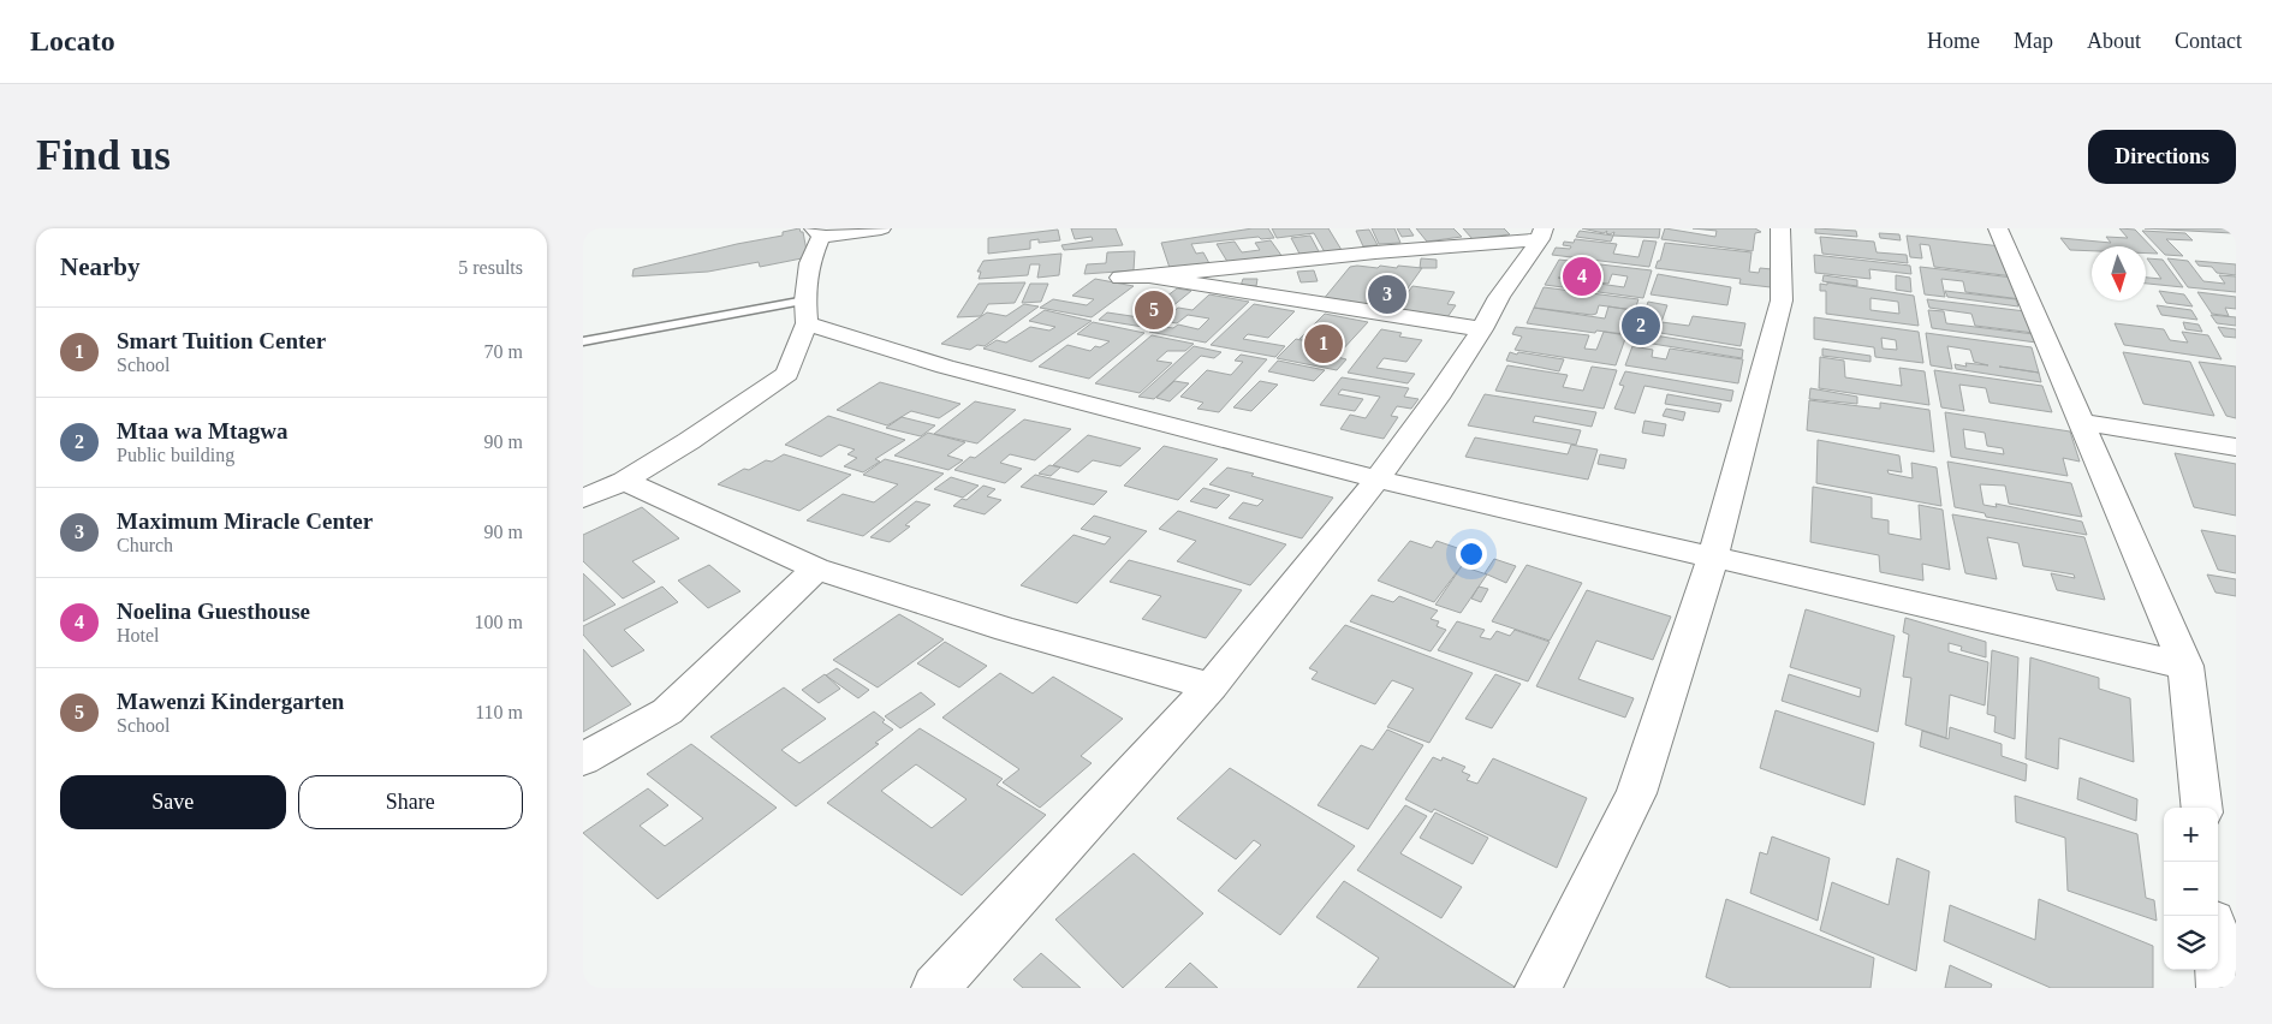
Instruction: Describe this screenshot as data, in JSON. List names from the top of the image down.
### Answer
{
  "north": "bottom",
  "page": {
    "header": "Locato",
    "nav": [
      "Home",
      "Map",
      "About",
      "Contact"
    ],
    "buttons": [
      "Directions",
      ["Save", "Share"]
    ],
    "title": "Find us",
    "heading": ["Nearby", "5 results"],
    "pins": [
      "4",
      "3",
      "5",
      "2",
      "1"
    ],
    "list": [
      {
        "mark": "1",
        "name": "Smart Tuition Center",
        "note": "School",
        "value": "70 m"
      },
      {
        "mark": "2",
        "name": "Mtaa wa Mtagwa",
        "note": "Public building",
        "value": "90 m"
      },
      {
        "mark": "3",
        "name": "Maximum Miracle Center",
        "note": "Church",
        "value": "90 m"
      },
      {
        "mark": "4",
        "name": "Noelina Guesthouse",
        "note": "Hotel",
        "value": "100 m"
      },
      {
        "mark": "5",
        "name": "Mawenzi Kindergarten",
        "note": "School",
        "value": "110 m"
      }
    ],
    "map_buttons": ["+", "−"]
  }
}
